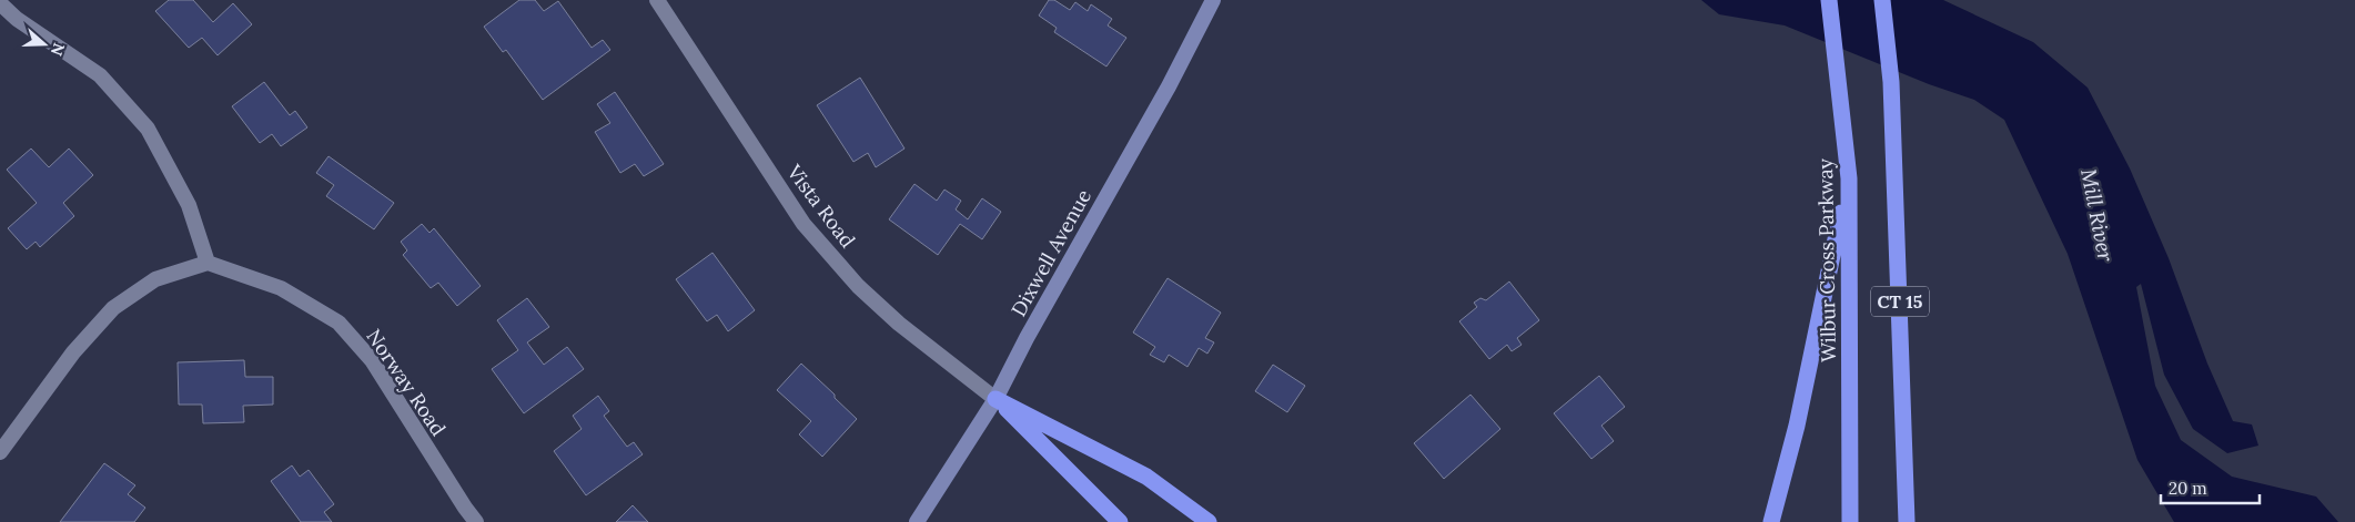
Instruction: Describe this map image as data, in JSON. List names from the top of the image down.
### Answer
{
  "streets": {
    "highway": ["Wilbur Cross Parkway", "CT 15"],
    "main road": ["Dixwell Avenue"],
    "street": ["Vista Road", "Norway Road"]
  },
  "crossings": [
    ["Vista Road", "Dixwell Avenue"]
  ],
  "water": ["Mill River"],
  "scale_bar": "20 m",
  "north": "right"
}
